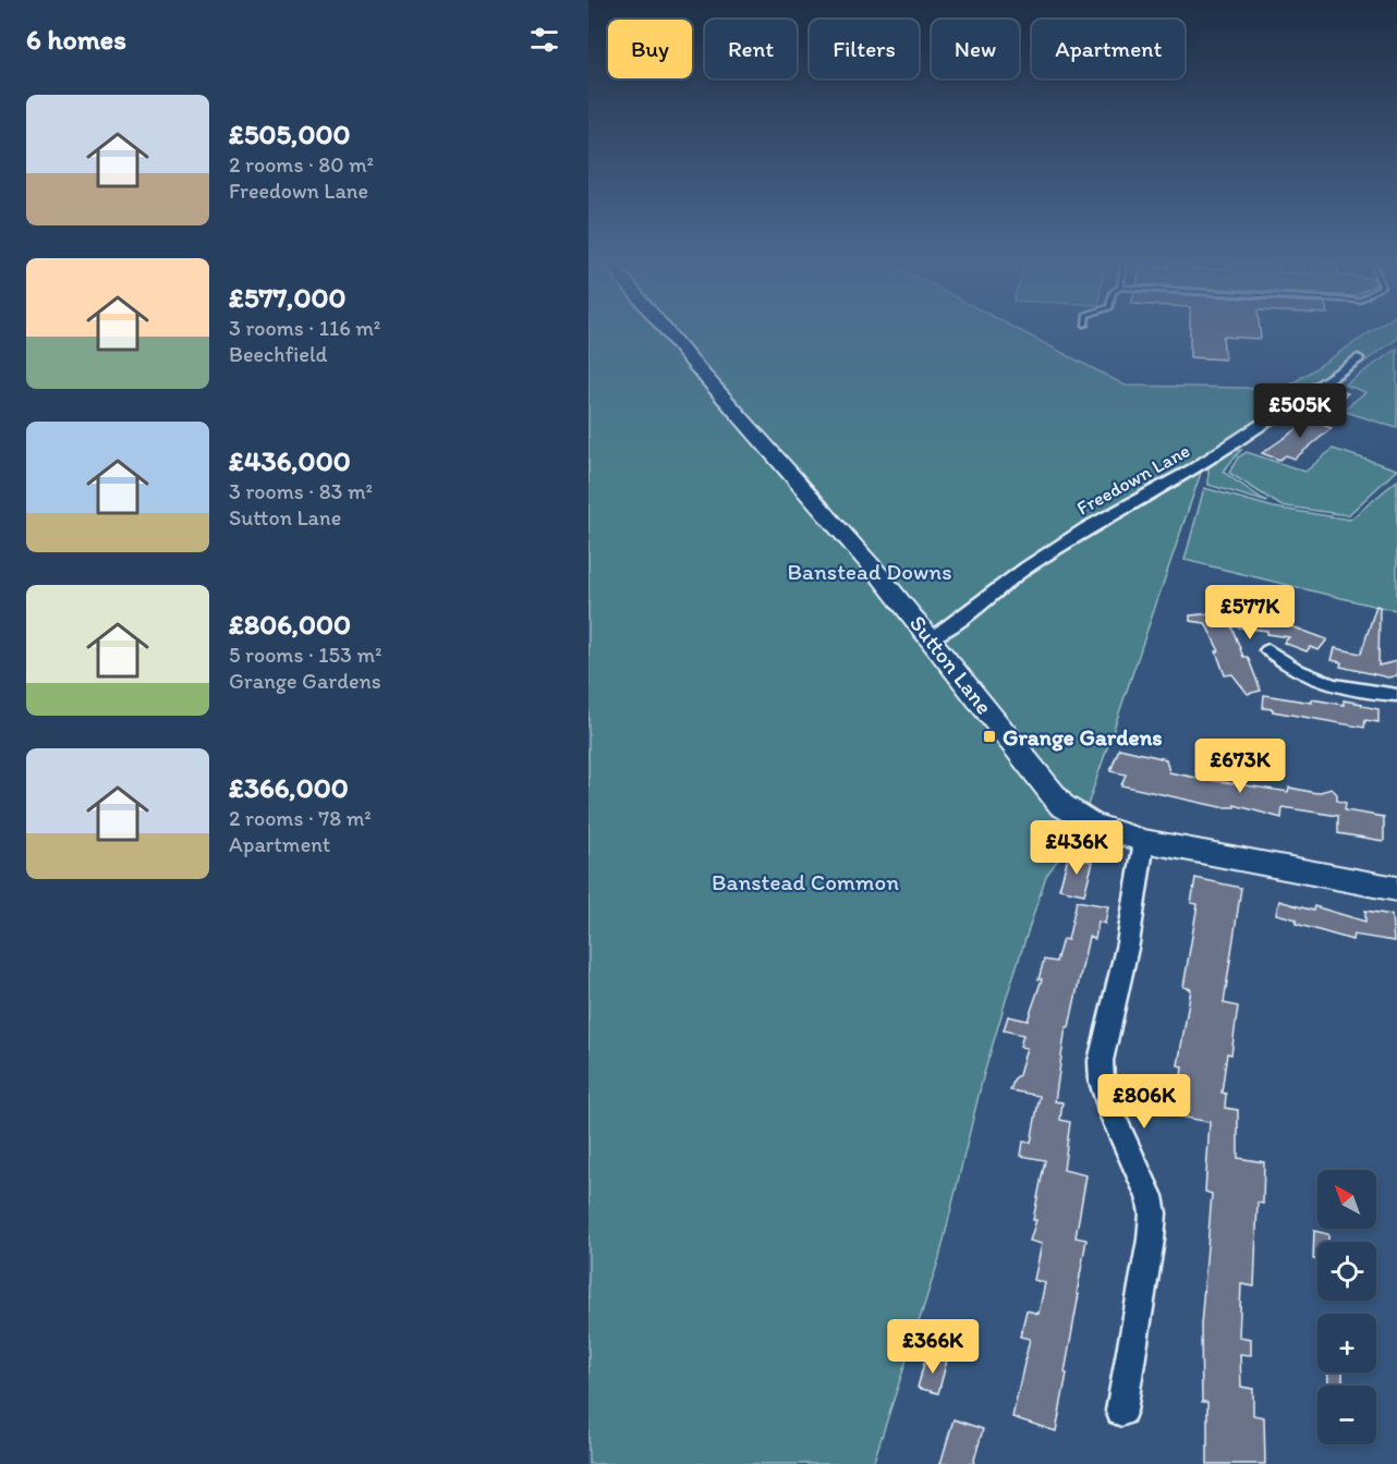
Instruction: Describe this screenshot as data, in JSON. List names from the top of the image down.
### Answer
{
  "streets": {
    "main road": ["Sutton Lane"],
    "street": ["Freedown Lane"]
  },
  "crossings": [
    ["Freedown Lane", "Sutton Lane"]
  ],
  "parks": ["Banstead Downs", "Banstead Common"],
  "places": {
    "transit": ["Grange Gardens"]
  },
  "north": "top left",
  "page": {
    "heading": "6 homes",
    "chip": [
      "Buy",
      "Rent",
      "Filters",
      "New",
      "Apartment"
    ],
    "list": [
      {
        "name": "£505,000",
        "note": "2 rooms · 80 m² · Freedown Lane"
      },
      {
        "name": "£577,000",
        "note": "3 rooms · 116 m² · Beechfield"
      },
      {
        "name": "£436,000",
        "note": "3 rooms · 83 m² · Sutton Lane"
      },
      {
        "name": "£806,000",
        "note": "5 rooms · 153 m² · Grange Gardens"
      },
      {
        "name": "£366,000",
        "note": "2 rooms · 78 m² · Apartment"
      }
    ],
    "price": [
      "£505K",
      "£577K",
      "£673K",
      "£436K",
      "£806K",
      "£366K"
    ],
    "map_buttons": ["+", "−"]
  }
}
